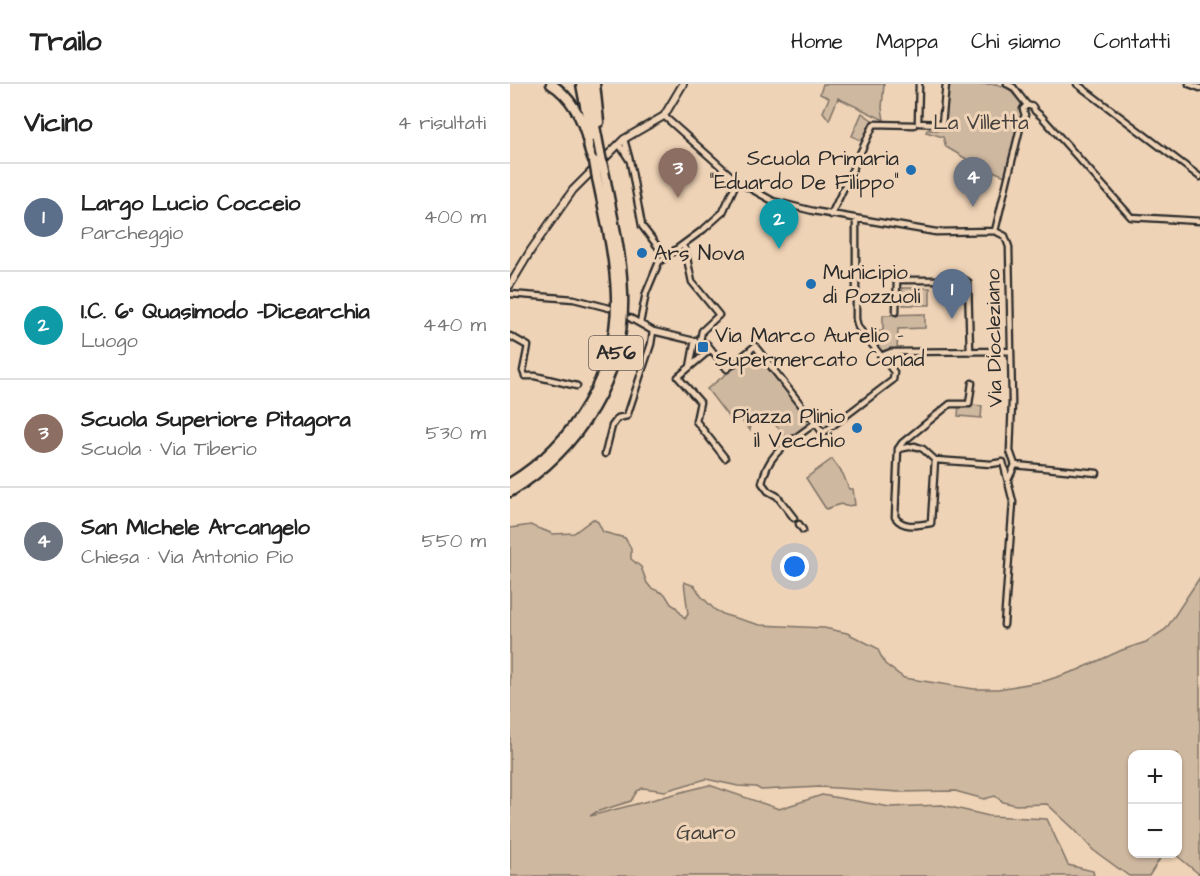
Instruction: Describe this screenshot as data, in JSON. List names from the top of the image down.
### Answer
{
  "streets": {
    "highway": ["A56"],
    "street": ["Via Diocleziano"]
  },
  "parks": ["La Villetta", "Gauro"],
  "places": {
    "other": [
      "Scuola Primaria \"Eduardo De Filippo\"",
      "Ars Nova",
      "Municipio di Pozzuoli",
      "Piazza Plinio il Vecchio"
    ],
    "transit": ["Via Marco Aurelio - Supermercato Conad"]
  },
  "page": {
    "header": "Trailo",
    "nav": [
      "Home",
      "Mappa",
      "Chi siamo",
      "Contatti"
    ],
    "heading": ["Vicino", "4 risultati"],
    "pins": [
      "3",
      "4",
      "2",
      "1"
    ],
    "list": [
      {
        "mark": "1",
        "name": "Largo Lucio Cocceio",
        "note": "Parcheggio",
        "value": "400 m"
      },
      {
        "mark": "2",
        "name": "I.C. 6° Quasimodo -Dicearchia",
        "note": "Luogo",
        "value": "440 m"
      },
      {
        "mark": "3",
        "name": "Scuola Superiore Pitagora",
        "note": "Scuola · Via Tiberio",
        "value": "530 m"
      },
      {
        "mark": "4",
        "name": "San MIchele Arcangelo",
        "note": "Chiesa · Via Antonio Pio",
        "value": "550 m"
      }
    ],
    "map_buttons": ["+", "−"]
  }
}
